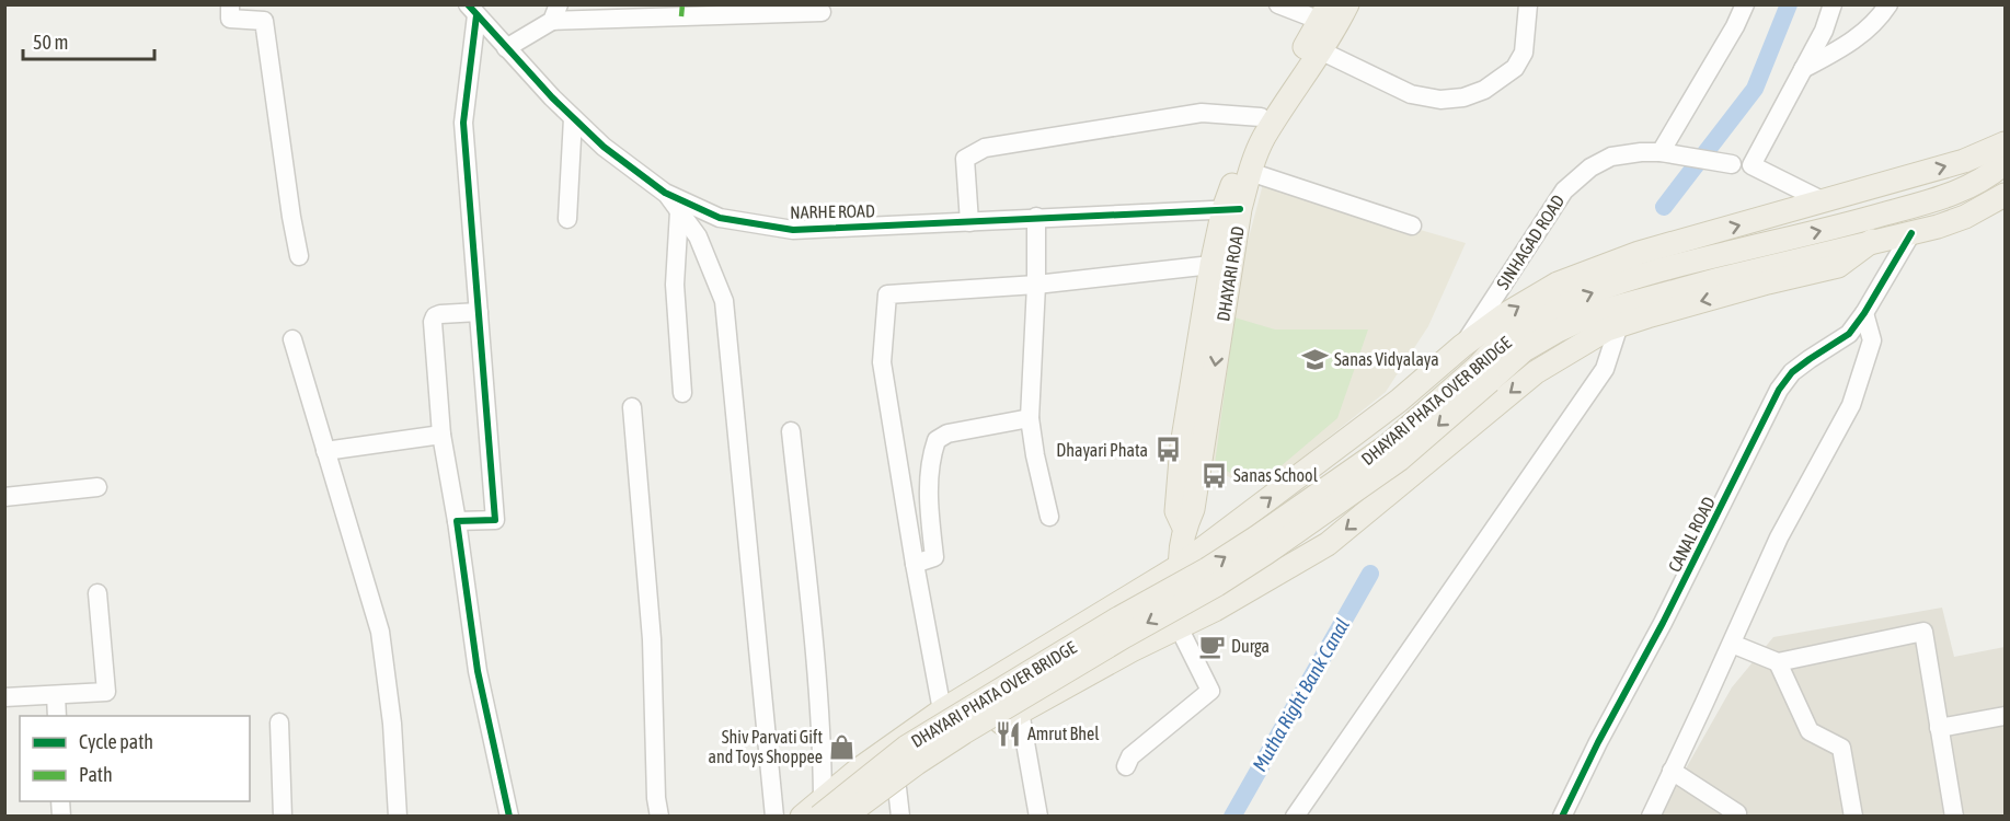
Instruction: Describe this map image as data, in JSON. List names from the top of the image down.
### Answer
{
  "streets": {
    "main road": ["DHAYARI ROAD", "DHAYARI PHATA OVER BRIDGE"],
    "street": ["NARHE ROAD", "SINHAGAD ROAD", "CANAL ROAD"]
  },
  "crossings": [
    ["NARHE ROAD", "DHAYARI ROAD"]
  ],
  "water": ["Mutha Right Bank Canal"],
  "places": {
    "school or university": ["Sanas Vidyalaya"],
    "bus stop": ["Dhayari Phata", "Sanas School"],
    "cafe": ["Durga"],
    "restaurant": ["Amrut Bhel"],
    "shop": ["Shiv Parvati Gift and Toys Shoppee"]
  },
  "legend": ["Cycle path", "Path"],
  "scale_bar": "50 m"
}
